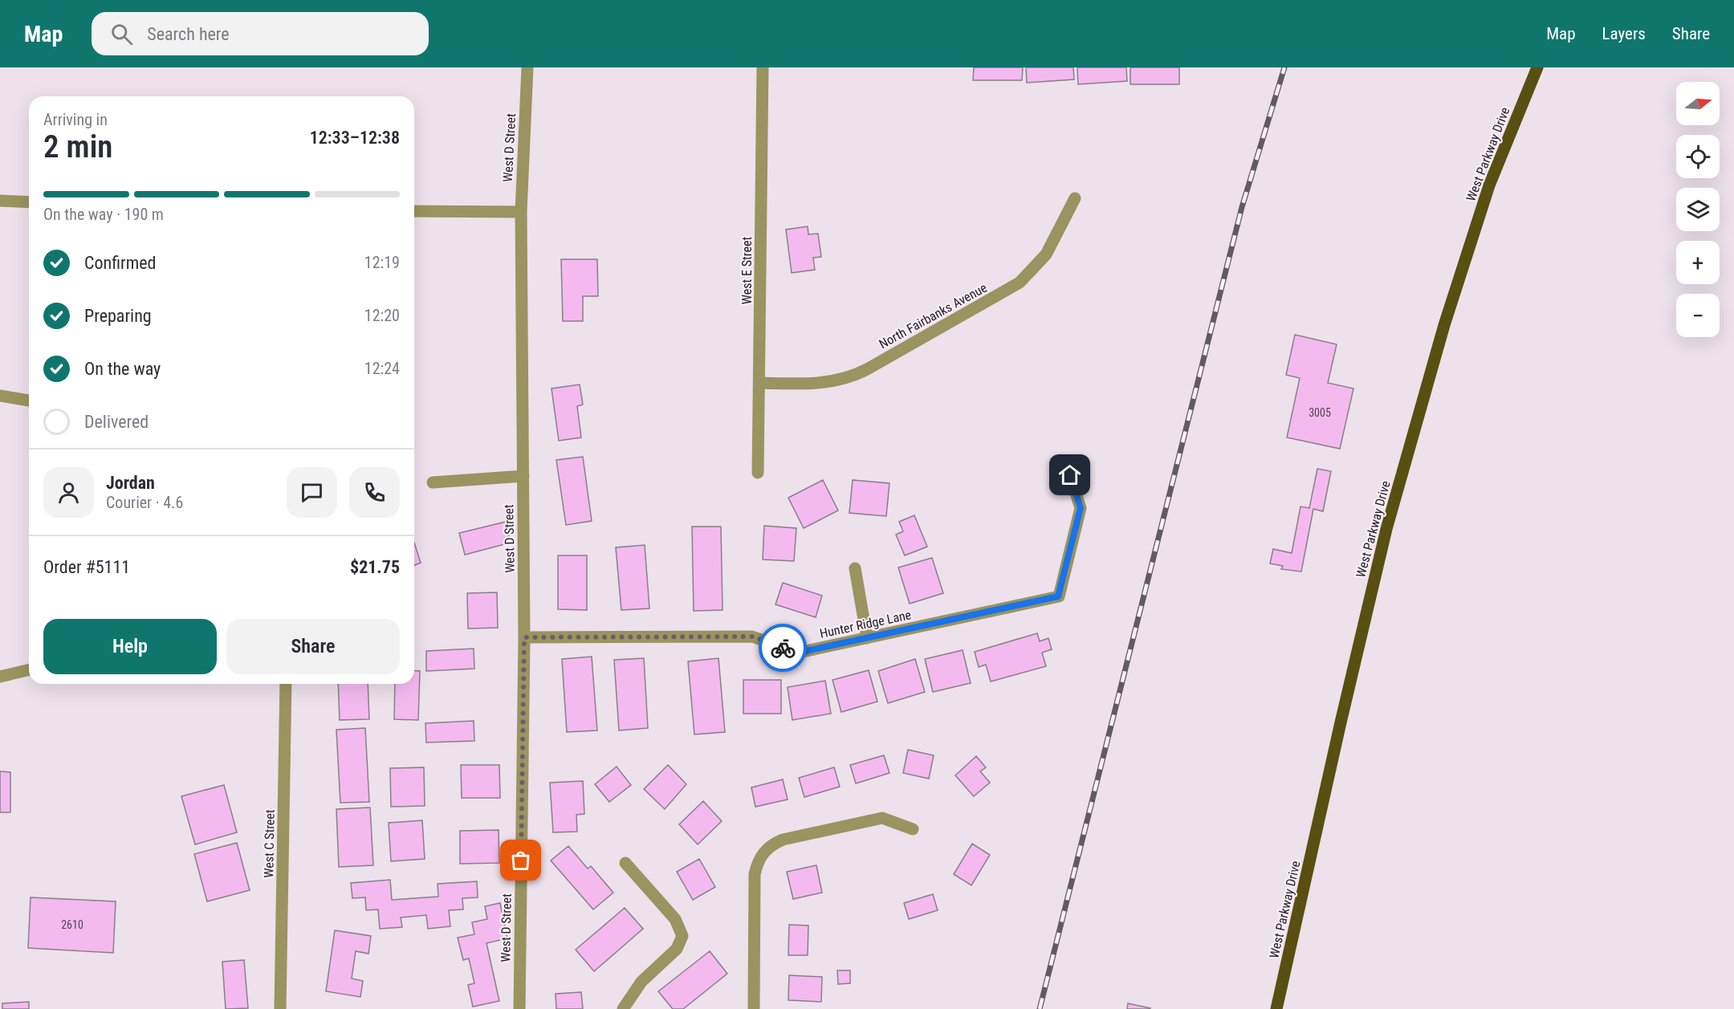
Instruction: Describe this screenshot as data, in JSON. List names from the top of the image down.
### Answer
{
  "streets": {
    "main road": ["West Parkway Drive"],
    "street": [
      "West D Street",
      "West E Street",
      "North Fairbanks Avenue",
      "Hunter Ridge Lane",
      "West C Street"
    ]
  },
  "crossings": [
    ["West D Street", "Hunter Ridge Lane"],
    ["West E Street", "North Fairbanks Avenue"]
  ],
  "house_numbers": ["3005", "2610"],
  "north": "right",
  "page": {
    "header": "Map",
    "search": "Search here",
    "nav": ["Map", "Layers", "Share"],
    "map_buttons": ["+", "−"],
    "heading": ["2 min", "Arriving in", "12:33–12:38"],
    "panel": [
      "Jordan",
      "Courier · 4.6",
      "Order #5111",
      "$21.75"
    ],
    "bar": "On the way · 190 m",
    "list": [
      ["Confirmed", "12:19"],
      ["Preparing", "12:20"],
      ["On the way", "12:24"],
      "Delivered"
    ],
    "buttons": ["Help", "Share"]
  }
}
